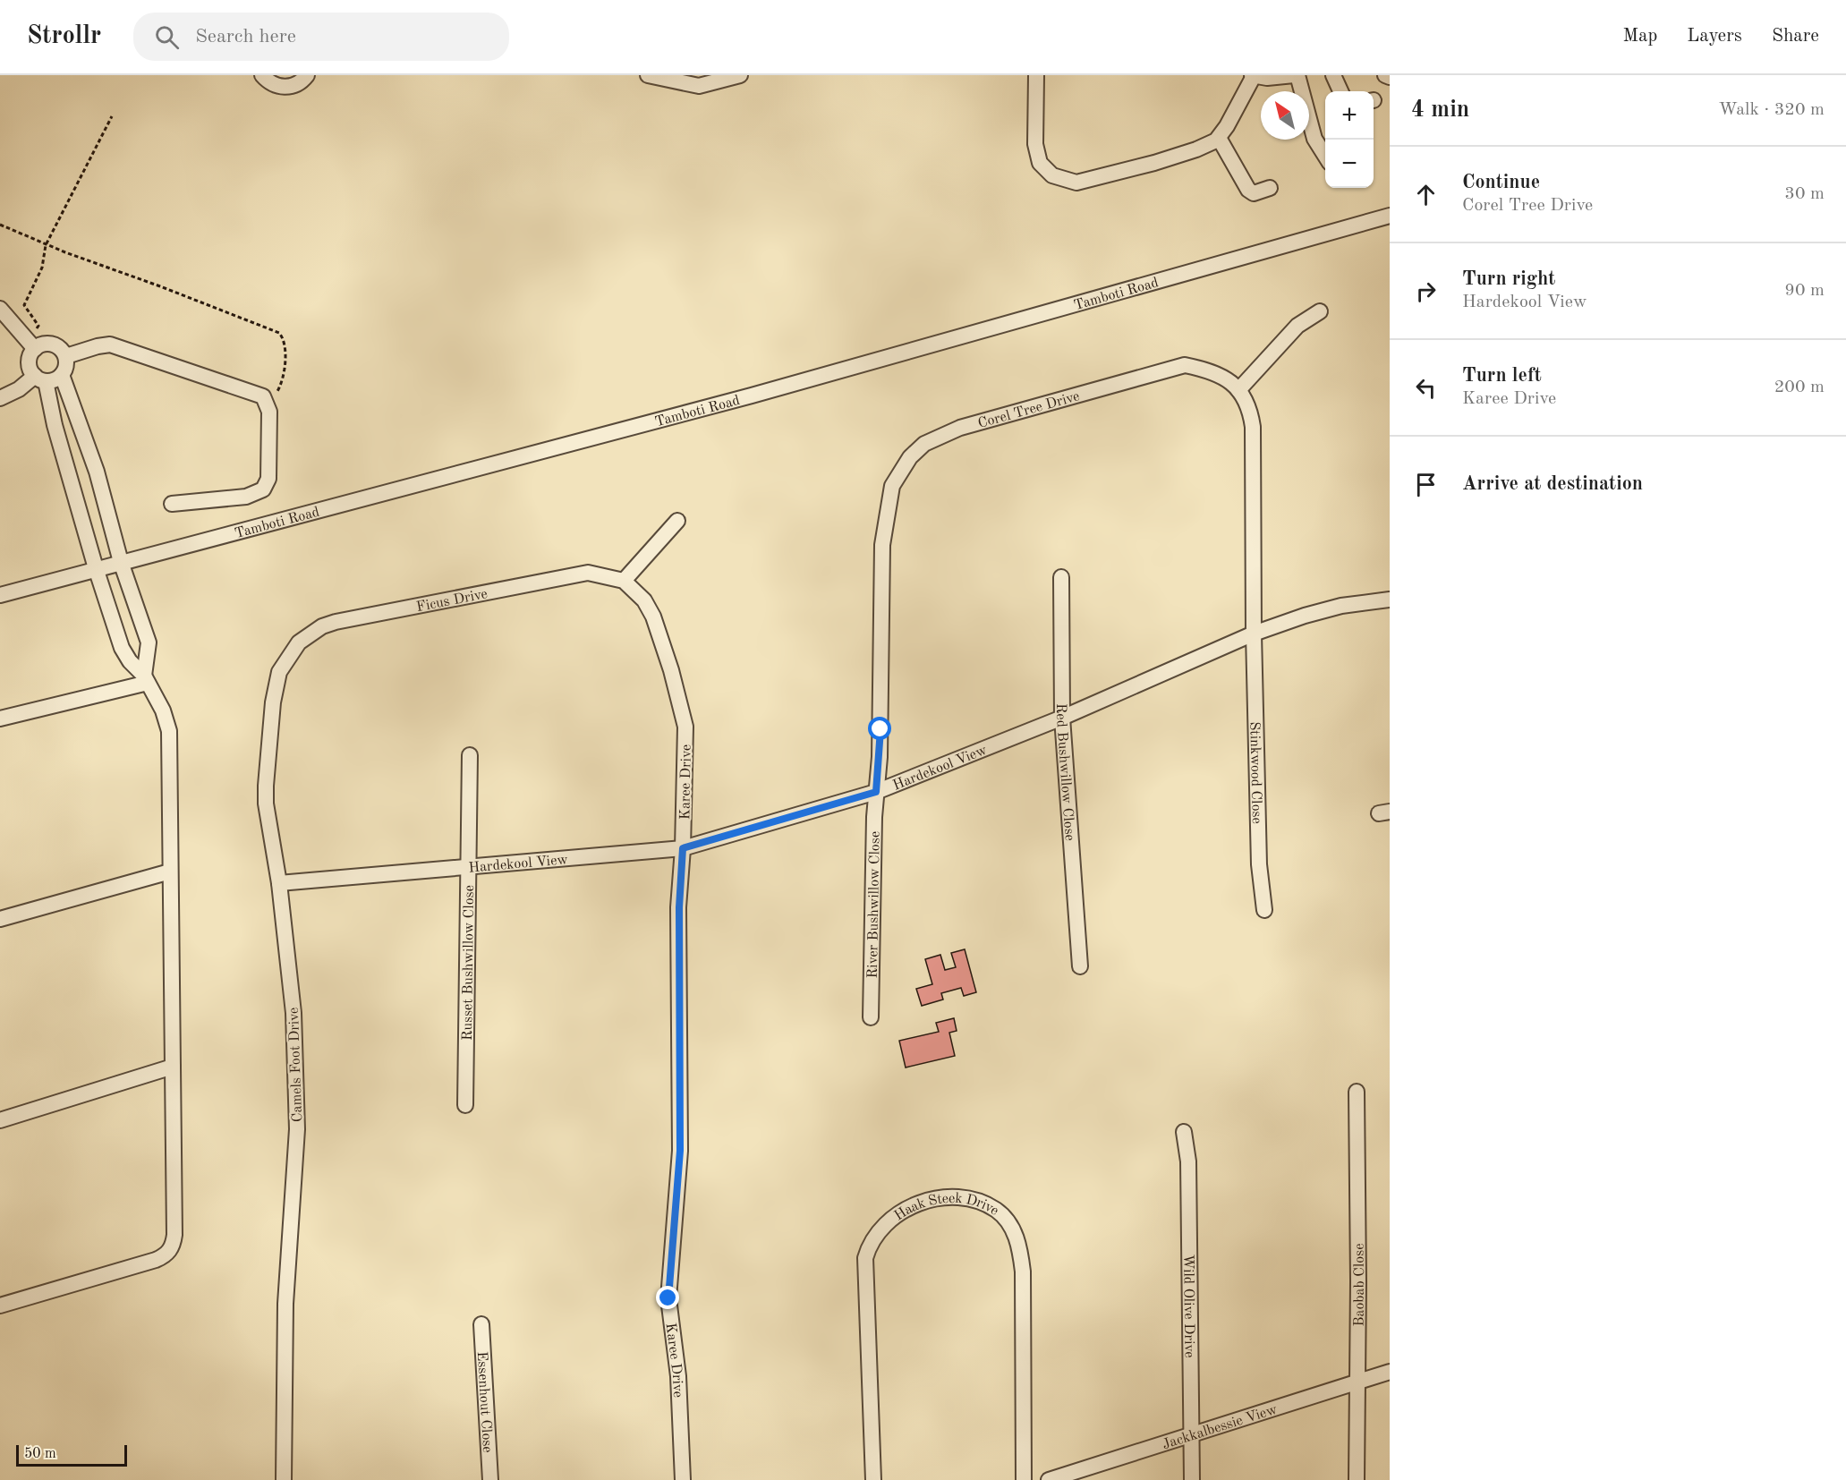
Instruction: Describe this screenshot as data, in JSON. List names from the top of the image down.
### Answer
{
  "streets": {
    "street": [
      "Tamboti Road",
      "Corel Tree Drive",
      "Ficus Drive",
      "Hardekool View",
      "Red Bushwillow Close",
      "Stinkwood Close",
      "Karee Drive",
      "River Bushwillow Close",
      "Russet Bushwillow Close",
      "Camels Foot Drive",
      "Haak Steek Drive",
      "Baobab Close",
      "Wild Olive Drive",
      "Essenhout Close",
      "Jackkalbessie View"
    ]
  },
  "crossings": [
    ["Corel Tree Drive", "Hardekool View"],
    ["Corel Tree Drive", "Stinkwood Close"],
    ["Corel Tree Drive", "River Bushwillow Close"],
    ["Ficus Drive", "Karee Drive"],
    ["Ficus Drive", "Camels Foot Drive"],
    ["Hardekool View", "Red Bushwillow Close"],
    ["Hardekool View", "Stinkwood Close"],
    ["Hardekool View", "Karee Drive"],
    ["Hardekool View", "River Bushwillow Close"],
    ["Hardekool View", "Russet Bushwillow Close"],
    ["Hardekool View", "Camels Foot Drive"],
    ["Baobab Close", "Jackkalbessie View"],
    ["Wild Olive Drive", "Jackkalbessie View"]
  ],
  "scale_bar": "50 m",
  "north": "top left",
  "page": {
    "header": "Strollr",
    "search": "Search here",
    "nav": ["Map", "Layers", "Share"],
    "heading": ["4 min", "Walk · 320 m"],
    "map_buttons": ["+", "−"],
    "list": [
      ["Continue", "Corel Tree Drive", "30 m"],
      ["Turn right", "Hardekool View", "90 m"],
      ["Turn left", "Karee Drive", "200 m"],
      "Arrive at destination"
    ],
    "scale": "50 m"
  }
}
